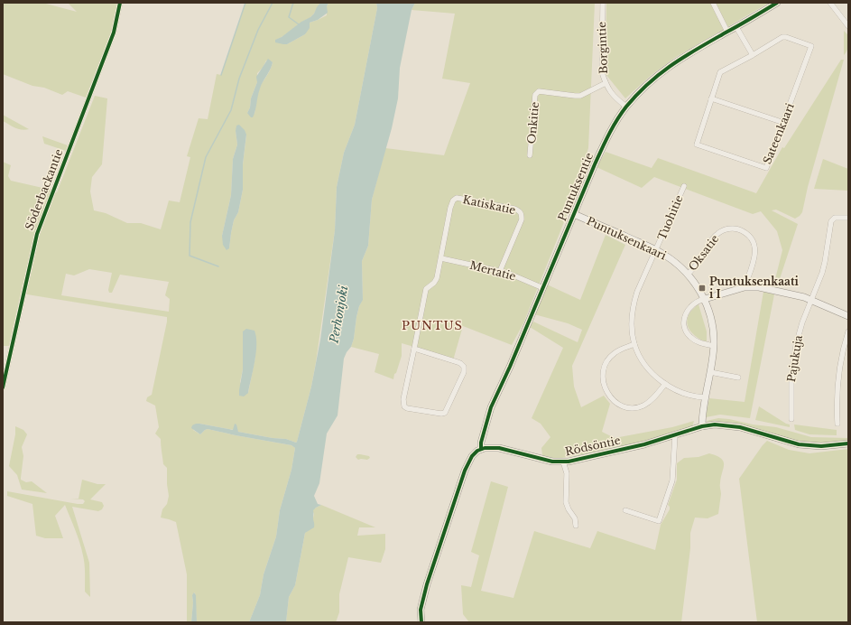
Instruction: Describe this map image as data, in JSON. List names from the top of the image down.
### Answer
{
  "streets": {
    "street": [
      "Borgintie",
      "Onkitie",
      "Sateenkaari",
      "Puntuksentie",
      "Söderbackantie",
      "Katiskatie",
      "Tuohitie",
      "Puntuksenkaari",
      "Oksatie",
      "Mertatie",
      "Pajukuja",
      "Rödsöntie"
    ]
  },
  "crossings": [
    ["Borgintie", "Onkitie"],
    ["Borgintie", "Puntuksentie"],
    ["Puntuksentie", "Puntuksenkaari"],
    ["Puntuksentie", "Mertatie"],
    ["Puntuksentie", "Rödsöntie"],
    ["Katiskatie", "Mertatie"],
    ["Tuohitie", "Puntuksenkaari"],
    ["Puntuksenkaari", "Oksatie"],
    ["Puntuksenkaari", "Rödsöntie"]
  ],
  "districts": ["PUNTUS"],
  "water": ["Perhonjoki"],
  "places": {
    "transit": ["Puntuksenkaati i I"]
  }
}
